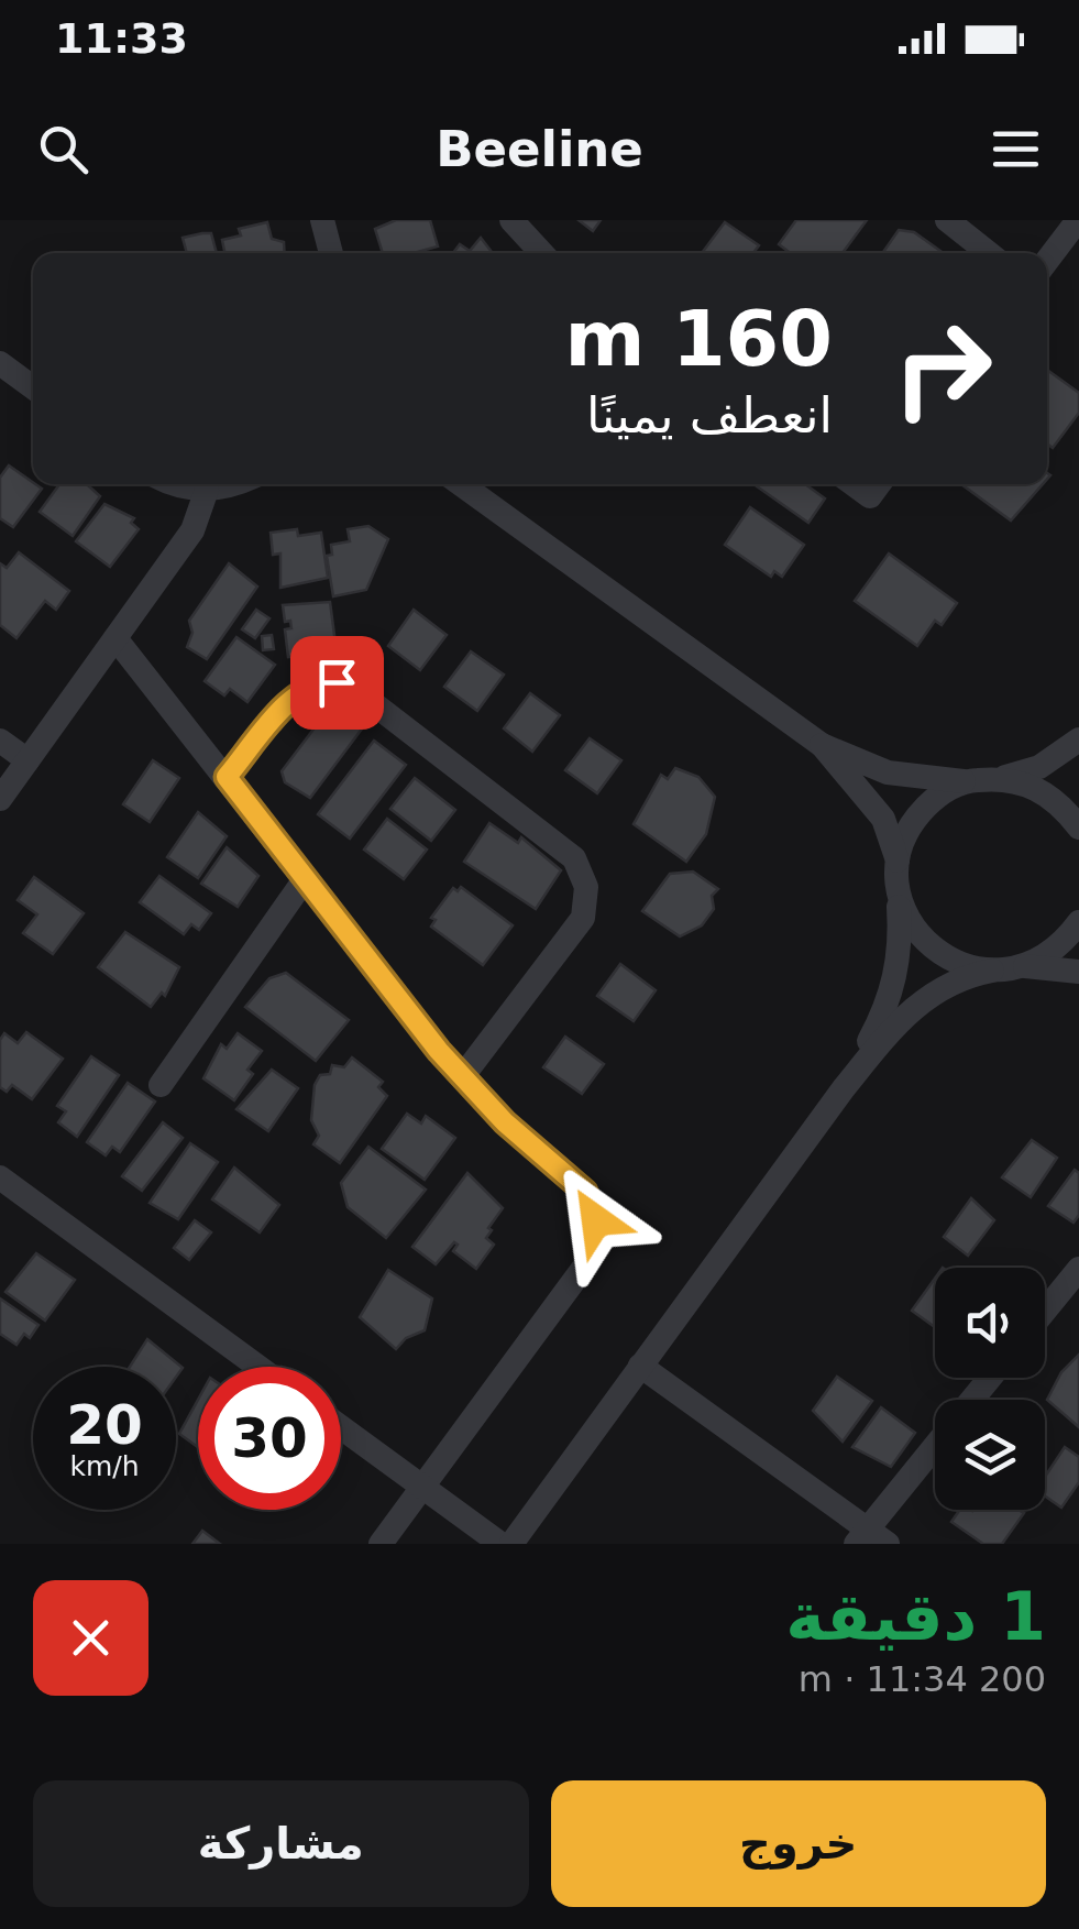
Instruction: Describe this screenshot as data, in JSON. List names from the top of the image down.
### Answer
{
  "page": {
    "status": "11:33",
    "header": "Beeline",
    "turn": ["160 m", "انعطف يمينًا"],
    "speed": "20 km/h",
    "limit": "30",
    "heading": ["1 دقيقة", "200 m · 11:34"],
    "buttons": ["خروج", "مشاركة"]
  }
}
